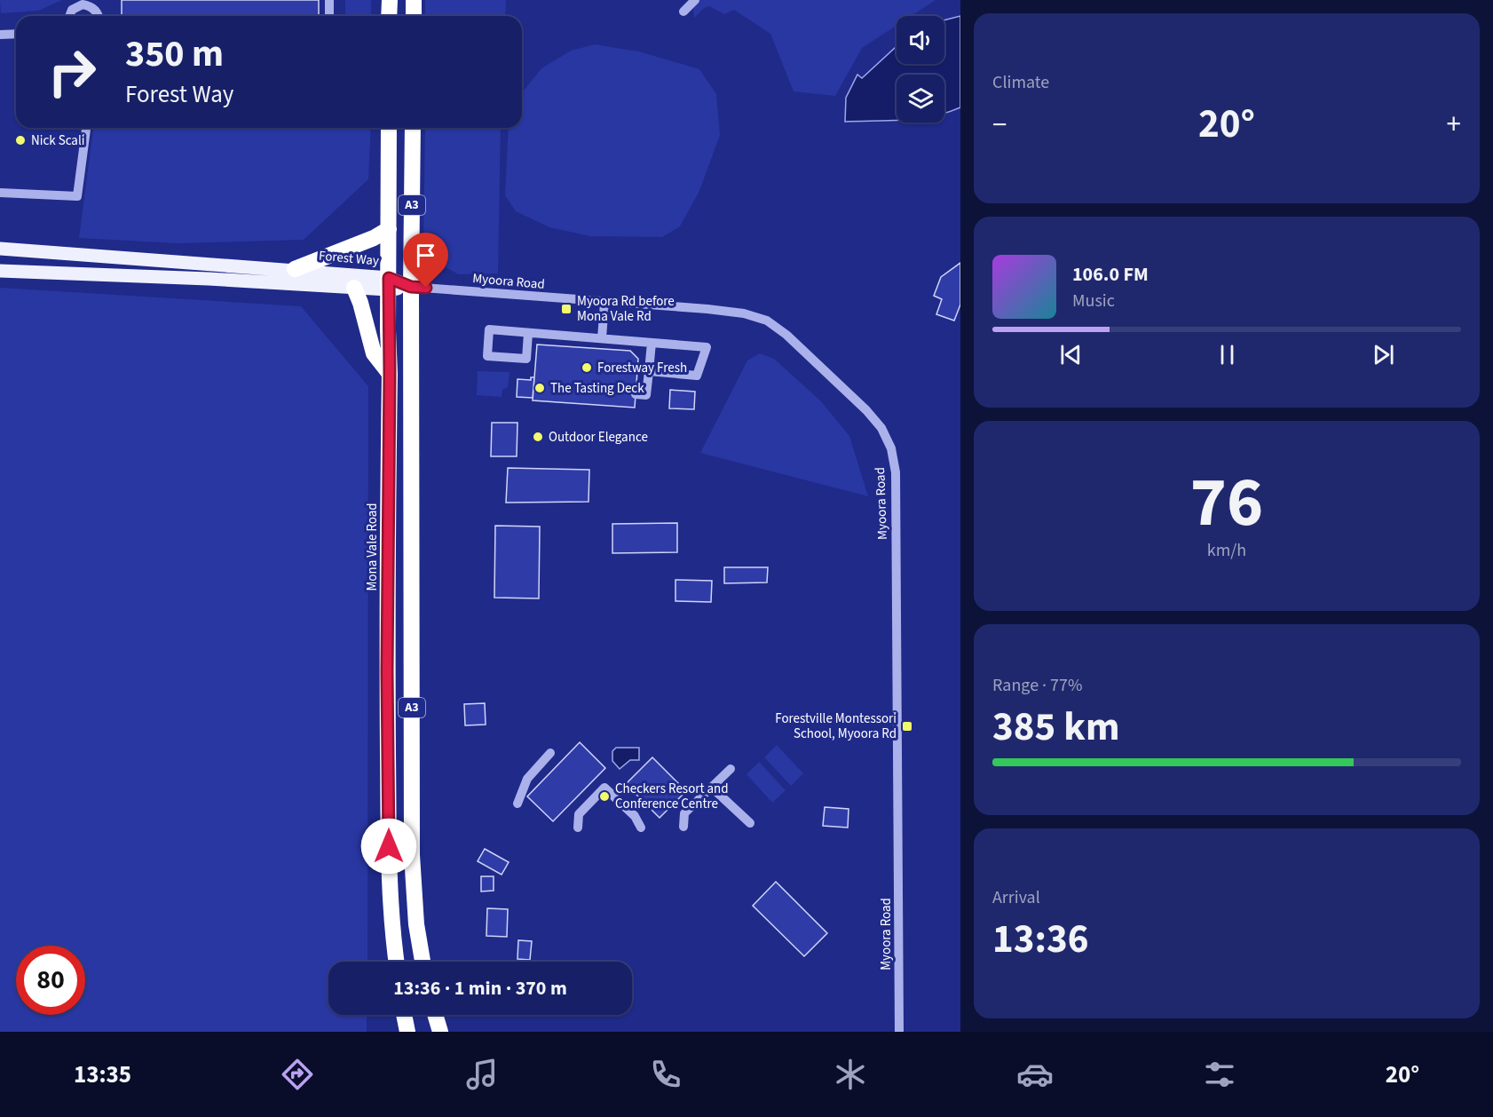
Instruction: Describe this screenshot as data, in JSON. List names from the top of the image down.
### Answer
{
  "streets": {
    "highway": ["A3", "Mona Vale Road"],
    "main road": ["Forest Way"],
    "street": ["Myoora Road"]
  },
  "crossings": [
    ["A3", "Forest Way"],
    ["A3", "Myoora Road"],
    ["Forest Way", "Myoora Road"],
    ["Forest Way", "Mona Vale Road"]
  ],
  "places": {
    "other": [
      "Nick Scali",
      "Forestway Fresh",
      "The Tasting Deck",
      "Outdoor Elegance",
      "Checkers Resort and Conference Centre"
    ],
    "transit": ["Myoora Rd before Mona Vale Rd", "Forestville Montessori School, Myoora Rd"]
  },
  "page": {
    "tile": [
      "Climate",
      ["76", "km/h"],
      ["Range · 77%", "385 km"],
      ["Arrival", "13:36"]
    ],
    "turn": ["350 m", "Forest Way"],
    "heat": ["−", "20°", "+"],
    "song": ["106.0 FM", "Music"],
    "limit": "80",
    "trip": "13:36 · 1 min · 370 m",
    "tabs": ["13:35", "20°"]
  }
}
